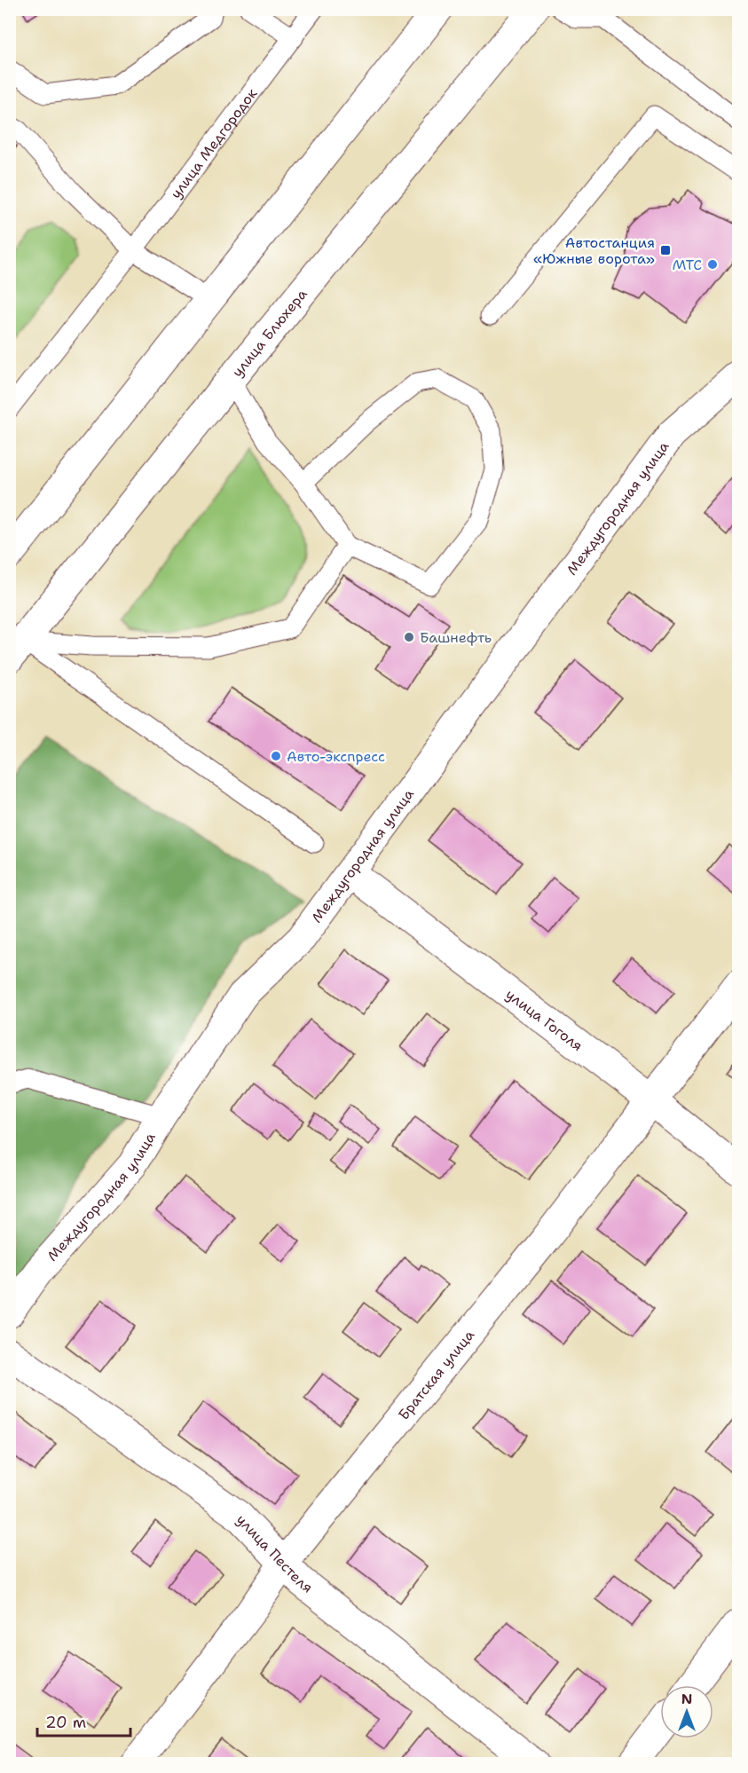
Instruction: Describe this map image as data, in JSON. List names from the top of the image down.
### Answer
{
  "streets": {
    "street": [
      "улица Блюхера",
      "Междугородная улица",
      "улица Гоголя",
      "Братская улица",
      "улица Пестеля"
    ],
    "lane": ["улица Медгородок"]
  },
  "crossings": [
    ["Междугородная улица", "улица Гоголя"],
    ["улица Гоголя", "Братская улица"],
    ["Братская улица", "улица Пестеля"]
  ],
  "places": {
    "transit": ["Автостанция «Южные ворота»"],
    "other": ["МТС", "Башнефть", "Авто-экспресс"]
  },
  "scale_bar": "20 m",
  "north": "top"
}
